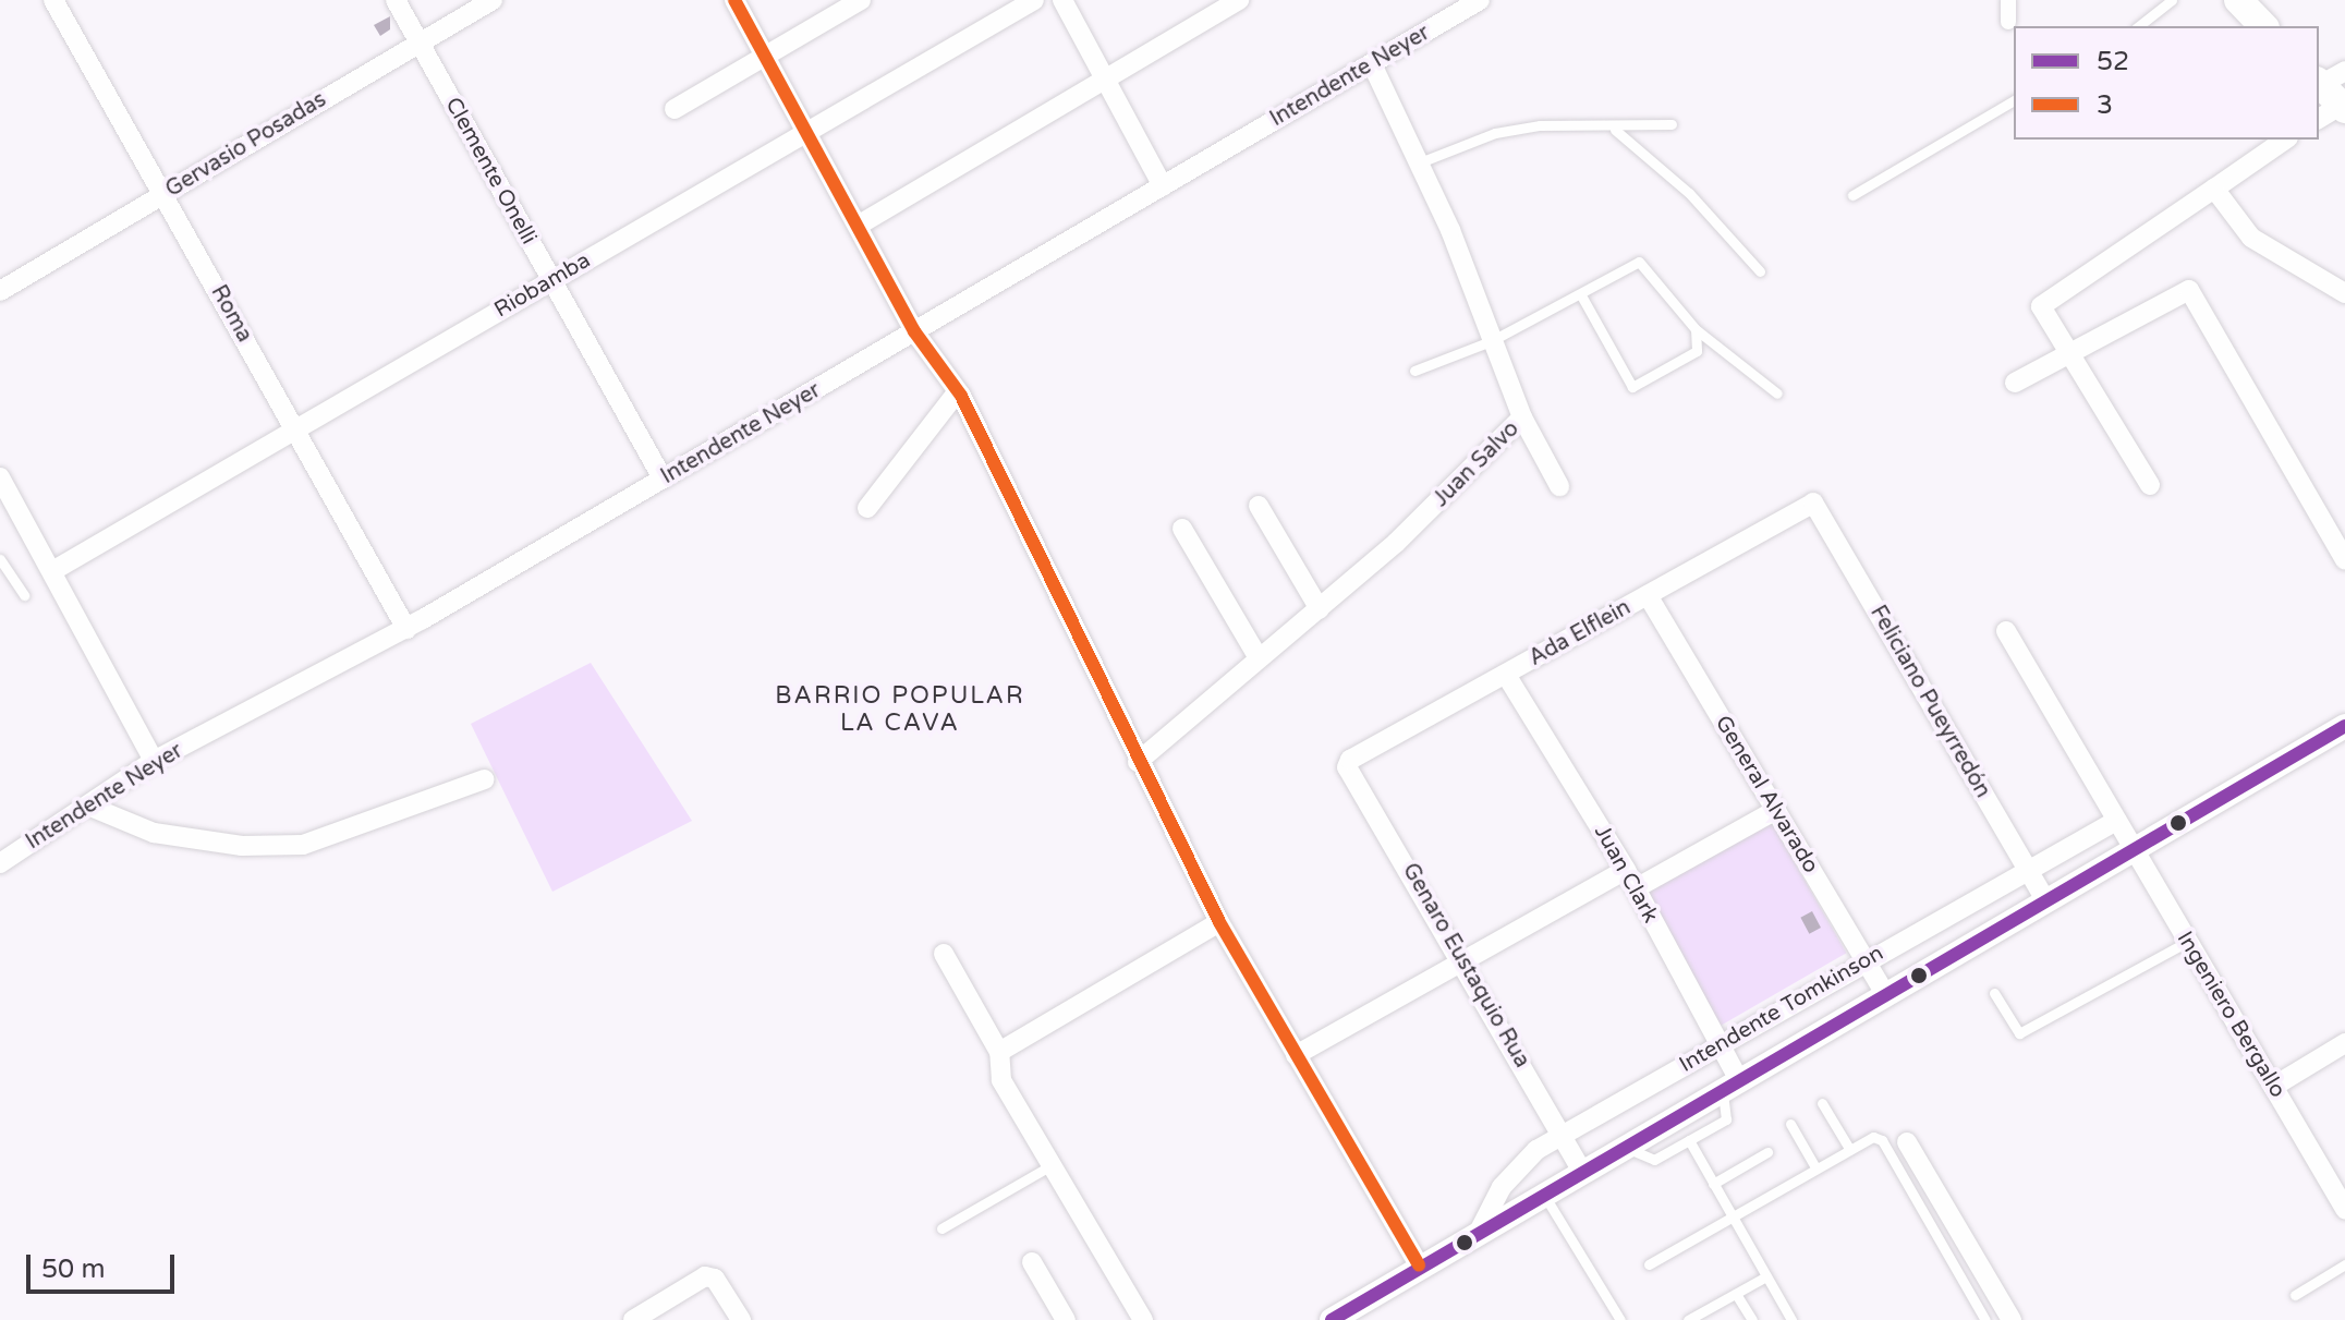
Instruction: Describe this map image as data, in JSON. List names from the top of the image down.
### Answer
{
  "streets": {
    "street": [
      "Intendente Neyer",
      "Gervasio Posadas",
      "Clemente Onelli",
      "Riobamba",
      "Roma",
      "Juan Salvo",
      "Ada Elflein",
      "Feliciano Pueyrredón",
      "General Alvarado",
      "Juan Clark",
      "Genaro Eustaquio Rua",
      "Intendente Tomkinson",
      "Ingeniero Bergallo"
    ]
  },
  "crossings": [
    ["Intendente Neyer", "Clemente Onelli"],
    ["Intendente Neyer", "Roma"],
    ["Intendente Neyer", "Juan Salvo"],
    ["Gervasio Posadas", "Clemente Onelli"],
    ["Gervasio Posadas", "Roma"],
    ["Clemente Onelli", "Riobamba"],
    ["Riobamba", "Roma"],
    ["Ada Elflein", "Feliciano Pueyrredón"],
    ["Ada Elflein", "General Alvarado"],
    ["Ada Elflein", "Juan Clark"],
    ["Ada Elflein", "Genaro Eustaquio Rua"],
    ["Feliciano Pueyrredón", "Intendente Tomkinson"],
    ["General Alvarado", "Intendente Tomkinson"],
    ["Juan Clark", "Intendente Tomkinson"],
    ["Genaro Eustaquio Rua", "Intendente Tomkinson"],
    ["Intendente Tomkinson", "Ingeniero Bergallo"]
  ],
  "districts": ["BARRIO POPULAR LA CAVA"],
  "lines": ["transit line 3", "transit line 52"],
  "legend": ["52", "3"],
  "scale_bar": "50 m"
}
